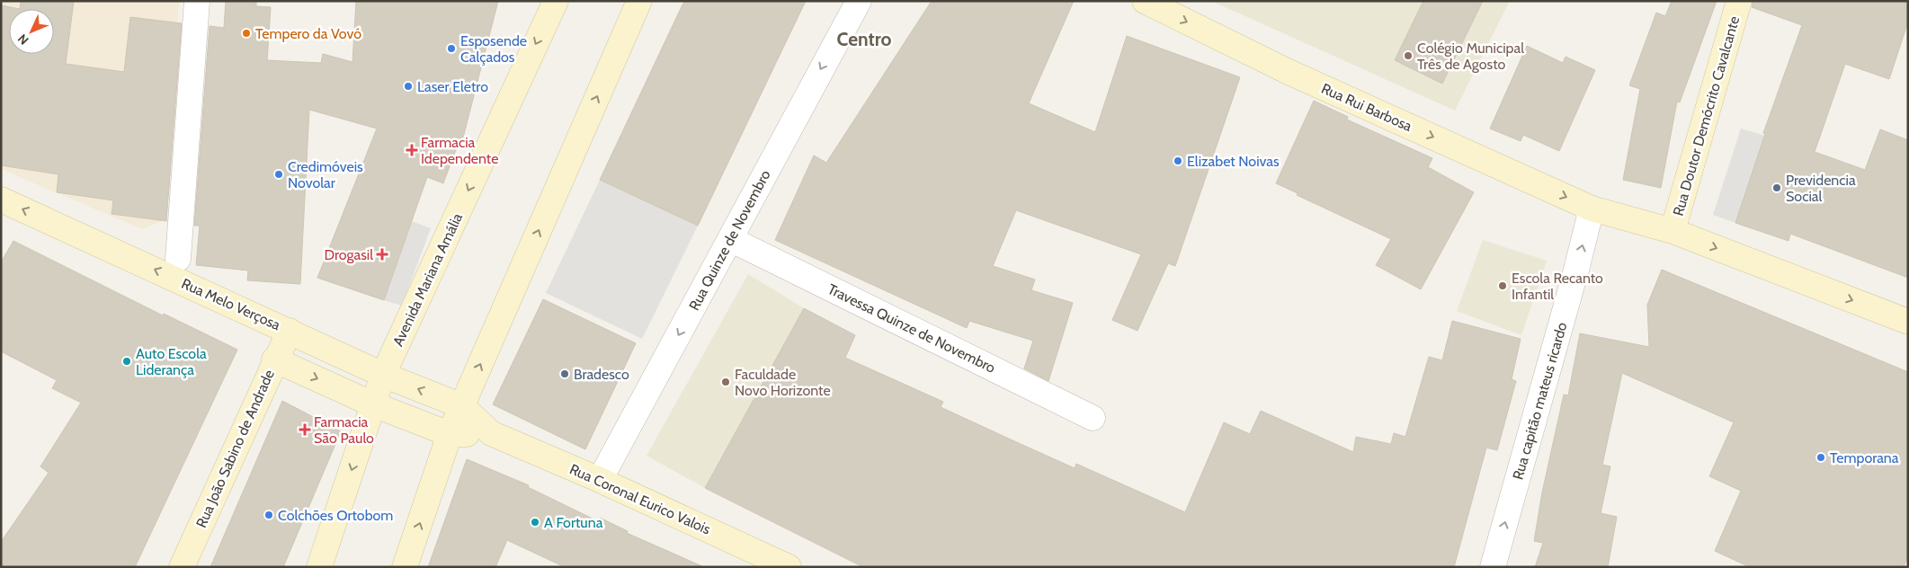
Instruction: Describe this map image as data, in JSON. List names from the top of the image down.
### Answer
{
  "streets": {
    "main road": [
      "Rua Rui Barbosa",
      "Rua Doutor Demócrito Cavalcante",
      "Avenida Mariana Amália",
      "Rua Melo Verçosa",
      "Rua João Sabino de Andrade",
      "Rua Coronal Eurico Valois"
    ],
    "street": ["Rua Quinze de Novembro", "Travessa Quinze de Novembro", "Rua capitão mateus ricardo"]
  },
  "crossings": [
    ["Rua Rui Barbosa", "Rua Doutor Demócrito Cavalcante"],
    ["Rua Rui Barbosa", "Rua capitão mateus ricardo"],
    ["Rua Quinze de Novembro", "Travessa Quinze de Novembro"],
    ["Rua Quinze de Novembro", "Rua Coronal Eurico Valois"],
    ["Avenida Mariana Amália", "Rua Melo Verçosa"],
    ["Rua Melo Verçosa", "Rua João Sabino de Andrade"],
    ["Rua Melo Verçosa", "Rua Coronal Eurico Valois"]
  ],
  "one_way": [
    "Rua Rui Barbosa",
    "Rua Quinze de Novembro",
    "Rua Melo Verçosa",
    "Rua capitão mateus ricardo"
  ],
  "districts": ["Centro"],
  "places": {
    "other": [
      "Tempero da Vovó",
      "Esposende Calçados",
      "Colégio Municipal Três de Agosto",
      "Laser Eletro",
      "Elizabet Noivas",
      "Credimóveis Novolar",
      "Previdencia Social",
      "Escola Recanto Infantil",
      "Auto Escola Liderança",
      "Bradesco",
      "Faculdade Novo Horizonte",
      "Temporana",
      "Colchões Ortobom",
      "A Fortuna"
    ],
    "health": ["Farmacia Idependente", "Drogasil", "Farmacia São Paulo"]
  },
  "north": "bottom left"
}
